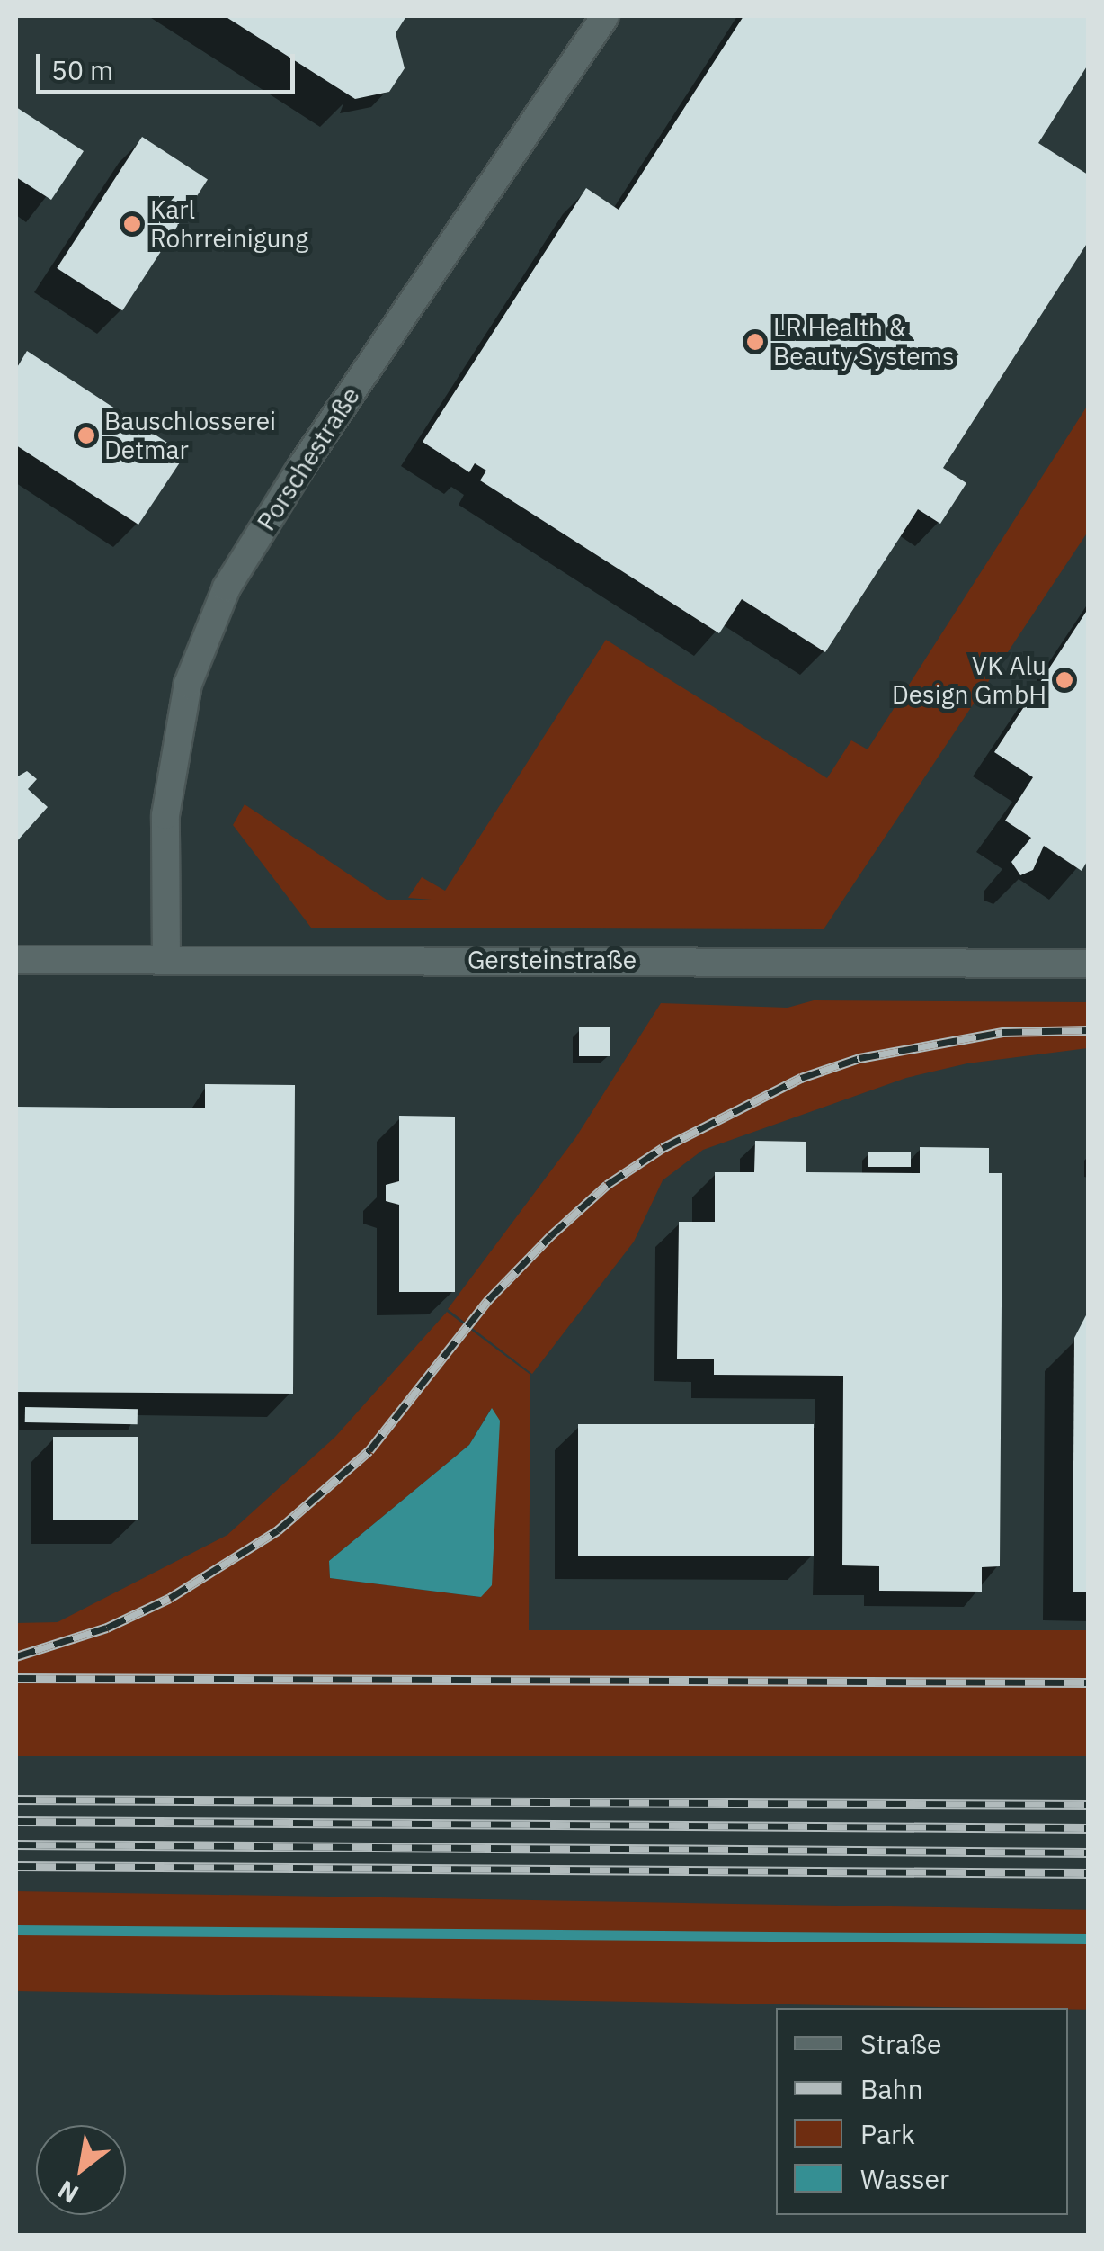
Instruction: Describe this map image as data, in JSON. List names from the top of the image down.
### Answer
{
  "streets": {
    "street": ["Porschestraße", "Gersteinstraße"]
  },
  "crossings": [
    ["Porschestraße", "Gersteinstraße"]
  ],
  "places": [
    "Karl Rohrreinigung",
    "LR Health & Beauty Systems",
    "Bauschlosserei Detmar",
    "VK Alu Design GmbH"
  ],
  "legend": [
    "Straße",
    "Bahn",
    "Park",
    "Wasser"
  ],
  "scale_bar": "50 m",
  "north": "bottom left"
}
